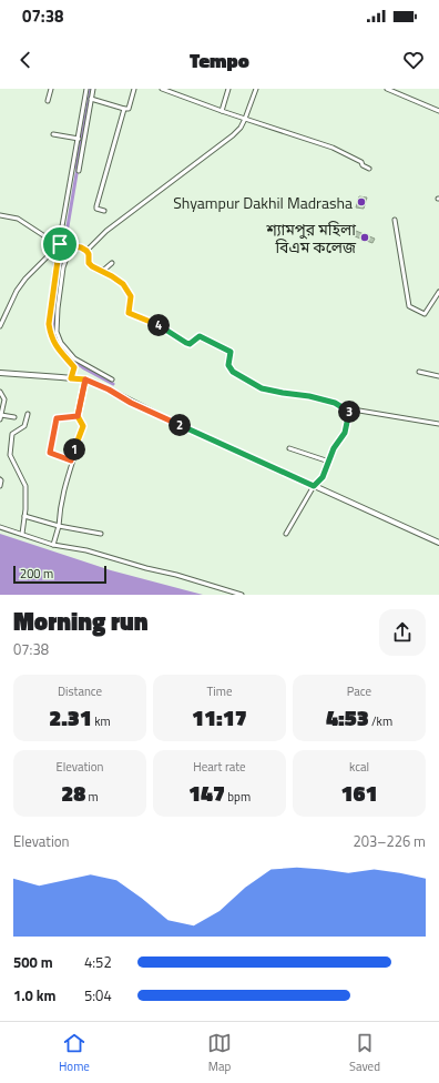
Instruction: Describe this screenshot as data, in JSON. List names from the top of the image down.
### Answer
{
  "places": ["Shyampur Dakhil Madrasha", "শ্যামপুর মহিলা বিএম কলেজ"],
  "scale_bar": "200 m",
  "page": {
    "status": "07:38",
    "header": "Tempo",
    "pins": [
      "4",
      "3",
      "2",
      "1"
    ],
    "scale": "200 m",
    "heading": ["Morning run", "07:38"],
    "stats": [
      ["Distance", "2.31 km"],
      ["Time", "11:17"],
      ["Pace", "4:53 /km"],
      ["Elevation", "28 m"],
      ["Heart rate", "147 bpm"],
      ["kcal", "161"]
    ],
    "chart": ["Elevation", "203–226 m"],
    "list": [
      {
        "name": "500 m",
        "note": "4:52"
      },
      {
        "name": "1.0 km",
        "note": "5:04"
      }
    ],
    "tabs": ["Home", "Map", "Saved"]
  }
}
